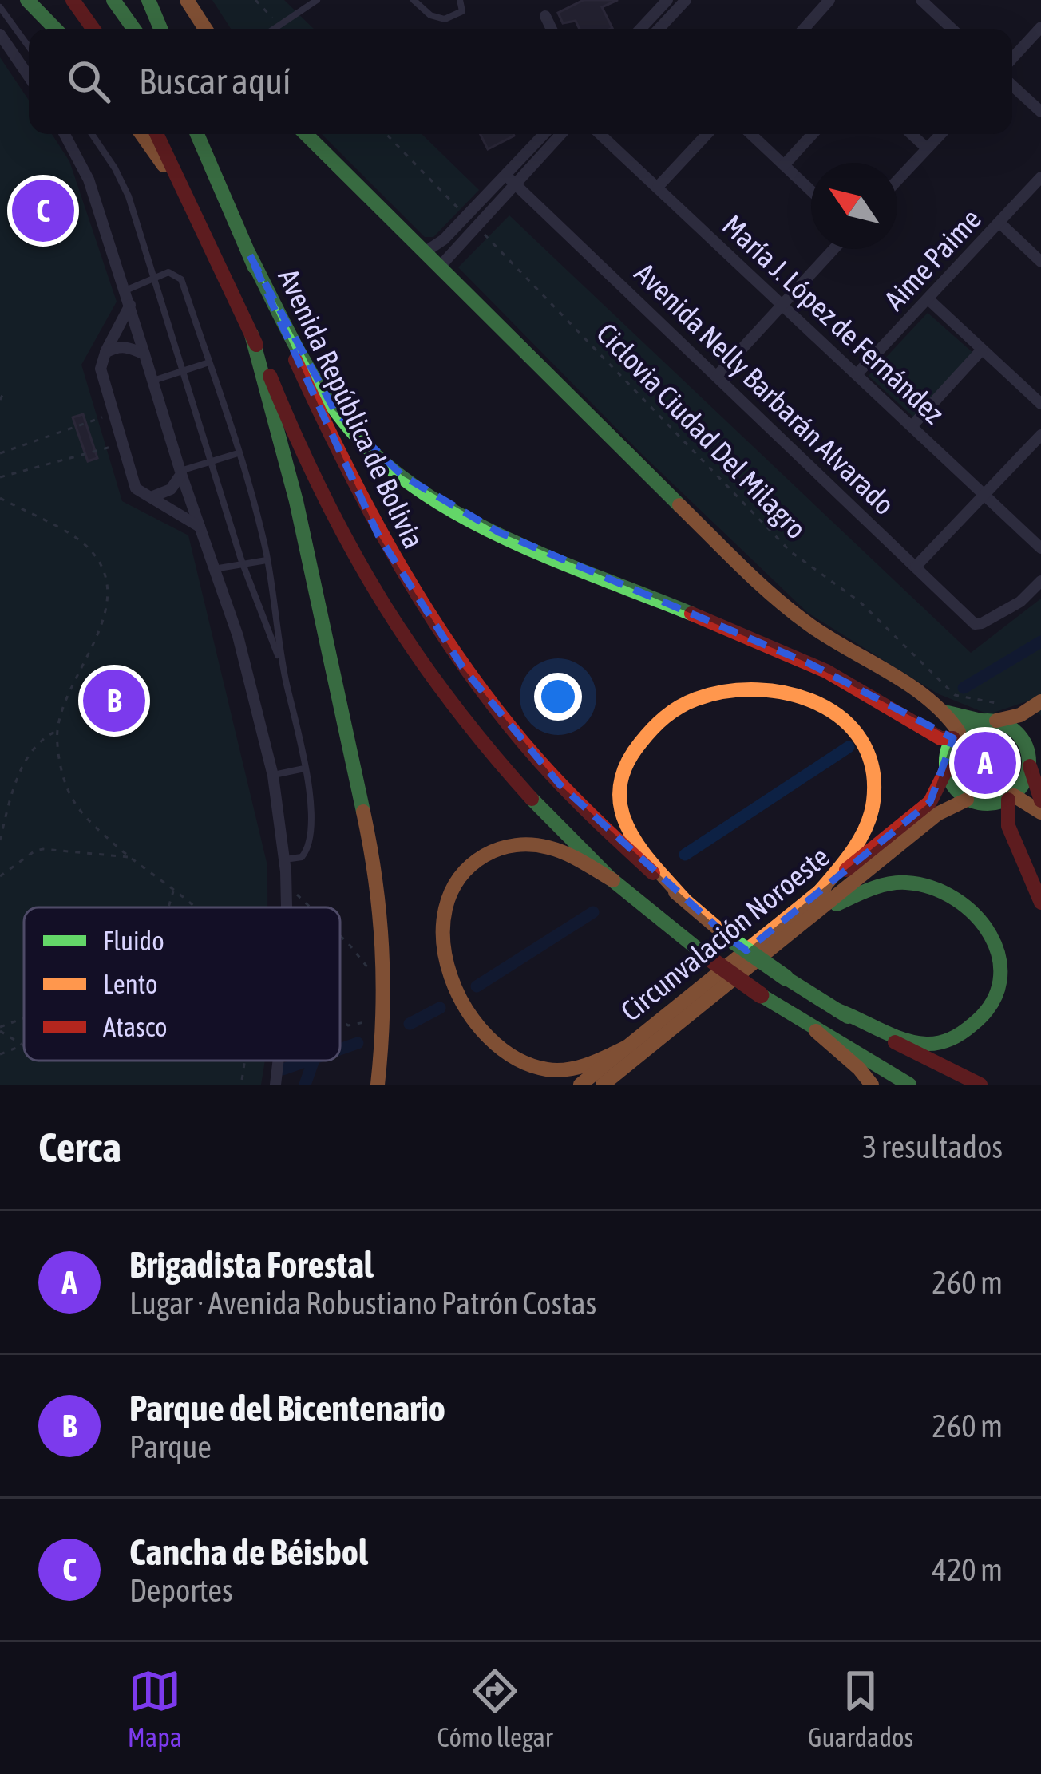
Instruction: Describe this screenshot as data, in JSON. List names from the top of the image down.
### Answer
{
  "streets": {
    "main road": ["Avenida República de Bolivia", "Circunvalación Noroeste"],
    "street": ["Aime Paime", "María J. López de Fernández", "Avenida Nelly Barbarán Alvarado"],
    "path": ["Ciclovia Ciudad Del Milagro"]
  },
  "crossings": [
    ["Aime Paime", "María J. López de Fernández"]
  ],
  "legend": ["Fluido", "Lento", "Atasco"],
  "north": "top left",
  "page": {
    "search": "Buscar aquí",
    "pins": ["C", "B", "A"],
    "heading": ["Cerca", "3 resultados"],
    "list": [
      {
        "mark": "A",
        "name": "Brigadista Forestal",
        "note": "Lugar · Avenida Robustiano Patrón Costas",
        "value": "260 m"
      },
      {
        "mark": "B",
        "name": "Parque del Bicentenario",
        "note": "Parque",
        "value": "260 m"
      },
      {
        "mark": "C",
        "name": "Cancha de Béisbol",
        "note": "Deportes",
        "value": "420 m"
      }
    ],
    "nav": ["Mapa", "Cómo llegar", "Guardados"]
  }
}
